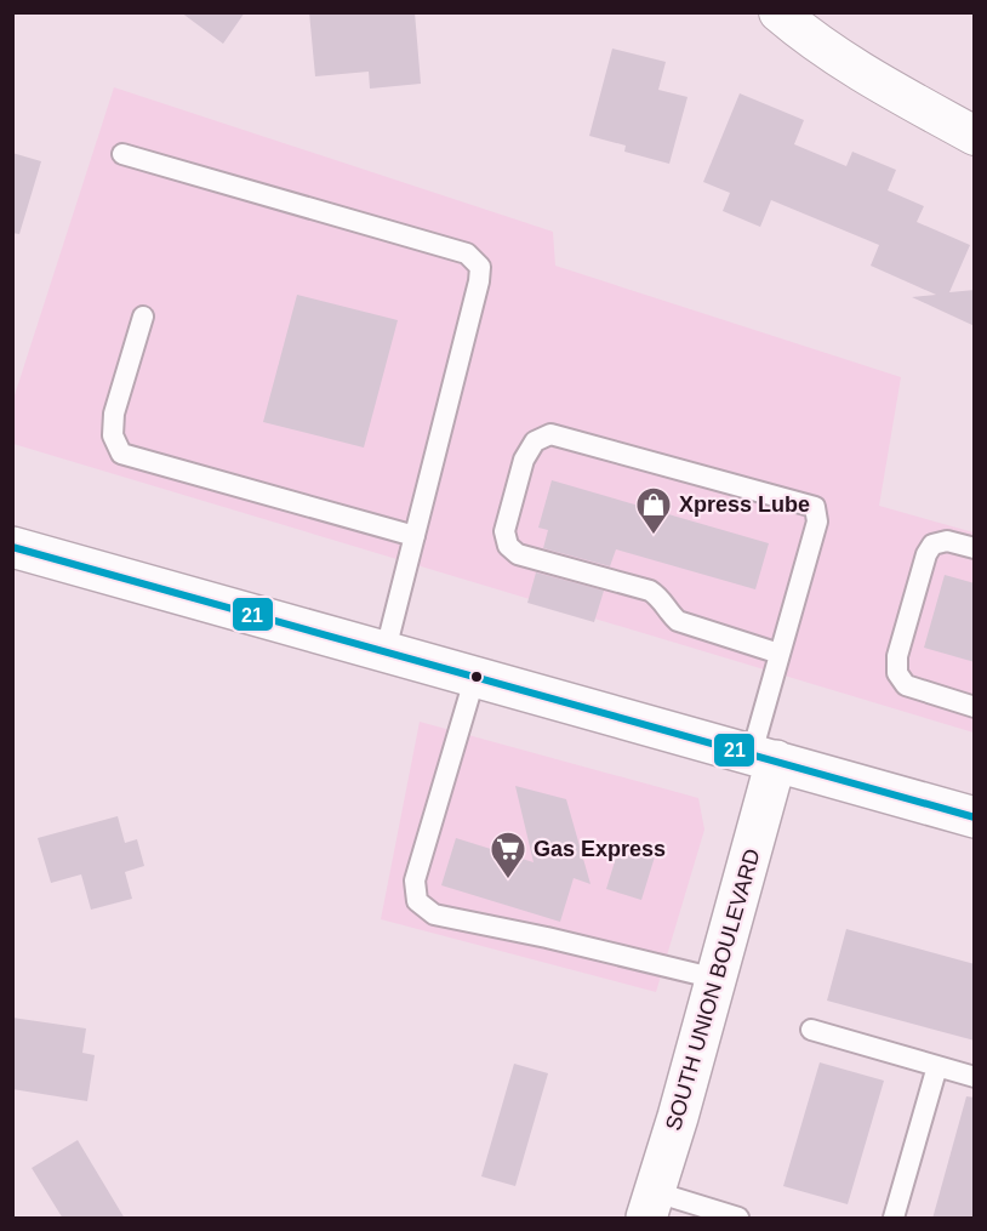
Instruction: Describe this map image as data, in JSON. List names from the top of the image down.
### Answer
{
  "streets": {
    "main road": ["SOUTH UNION BOULEVARD"]
  },
  "places": {
    "shop": ["Xpress Lube"],
    "supermarket": ["Gas Express"]
  },
  "lines": ["transit line 21"]
}
